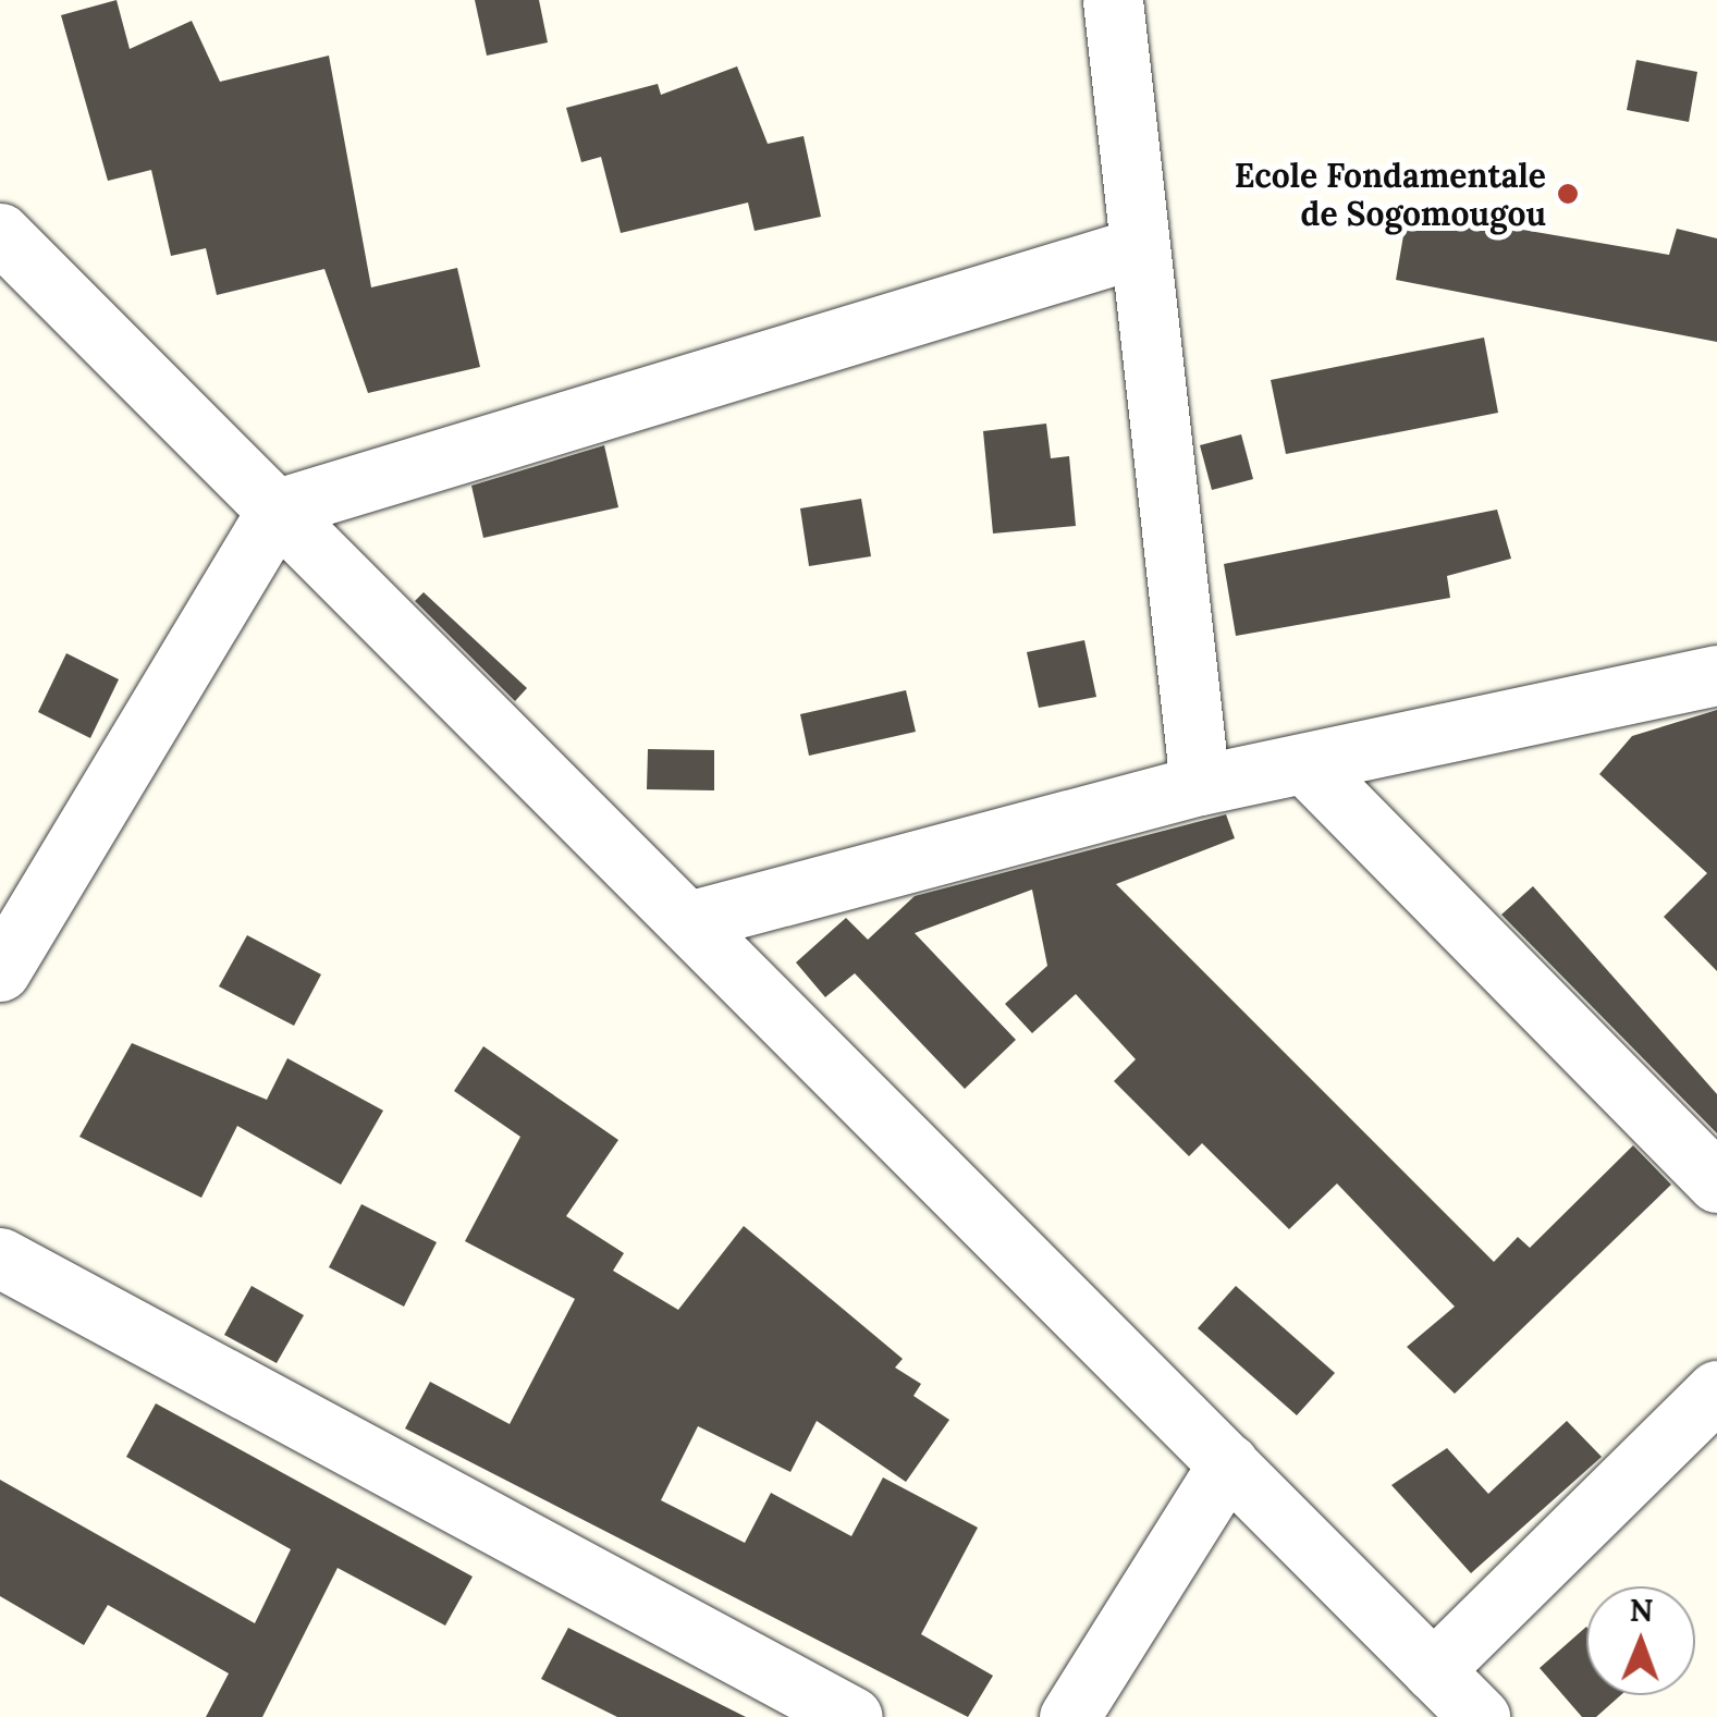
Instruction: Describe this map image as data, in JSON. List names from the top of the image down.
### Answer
{
  "places": ["Ecole Fondamentale de Sogomougou"],
  "north": "top"
}
